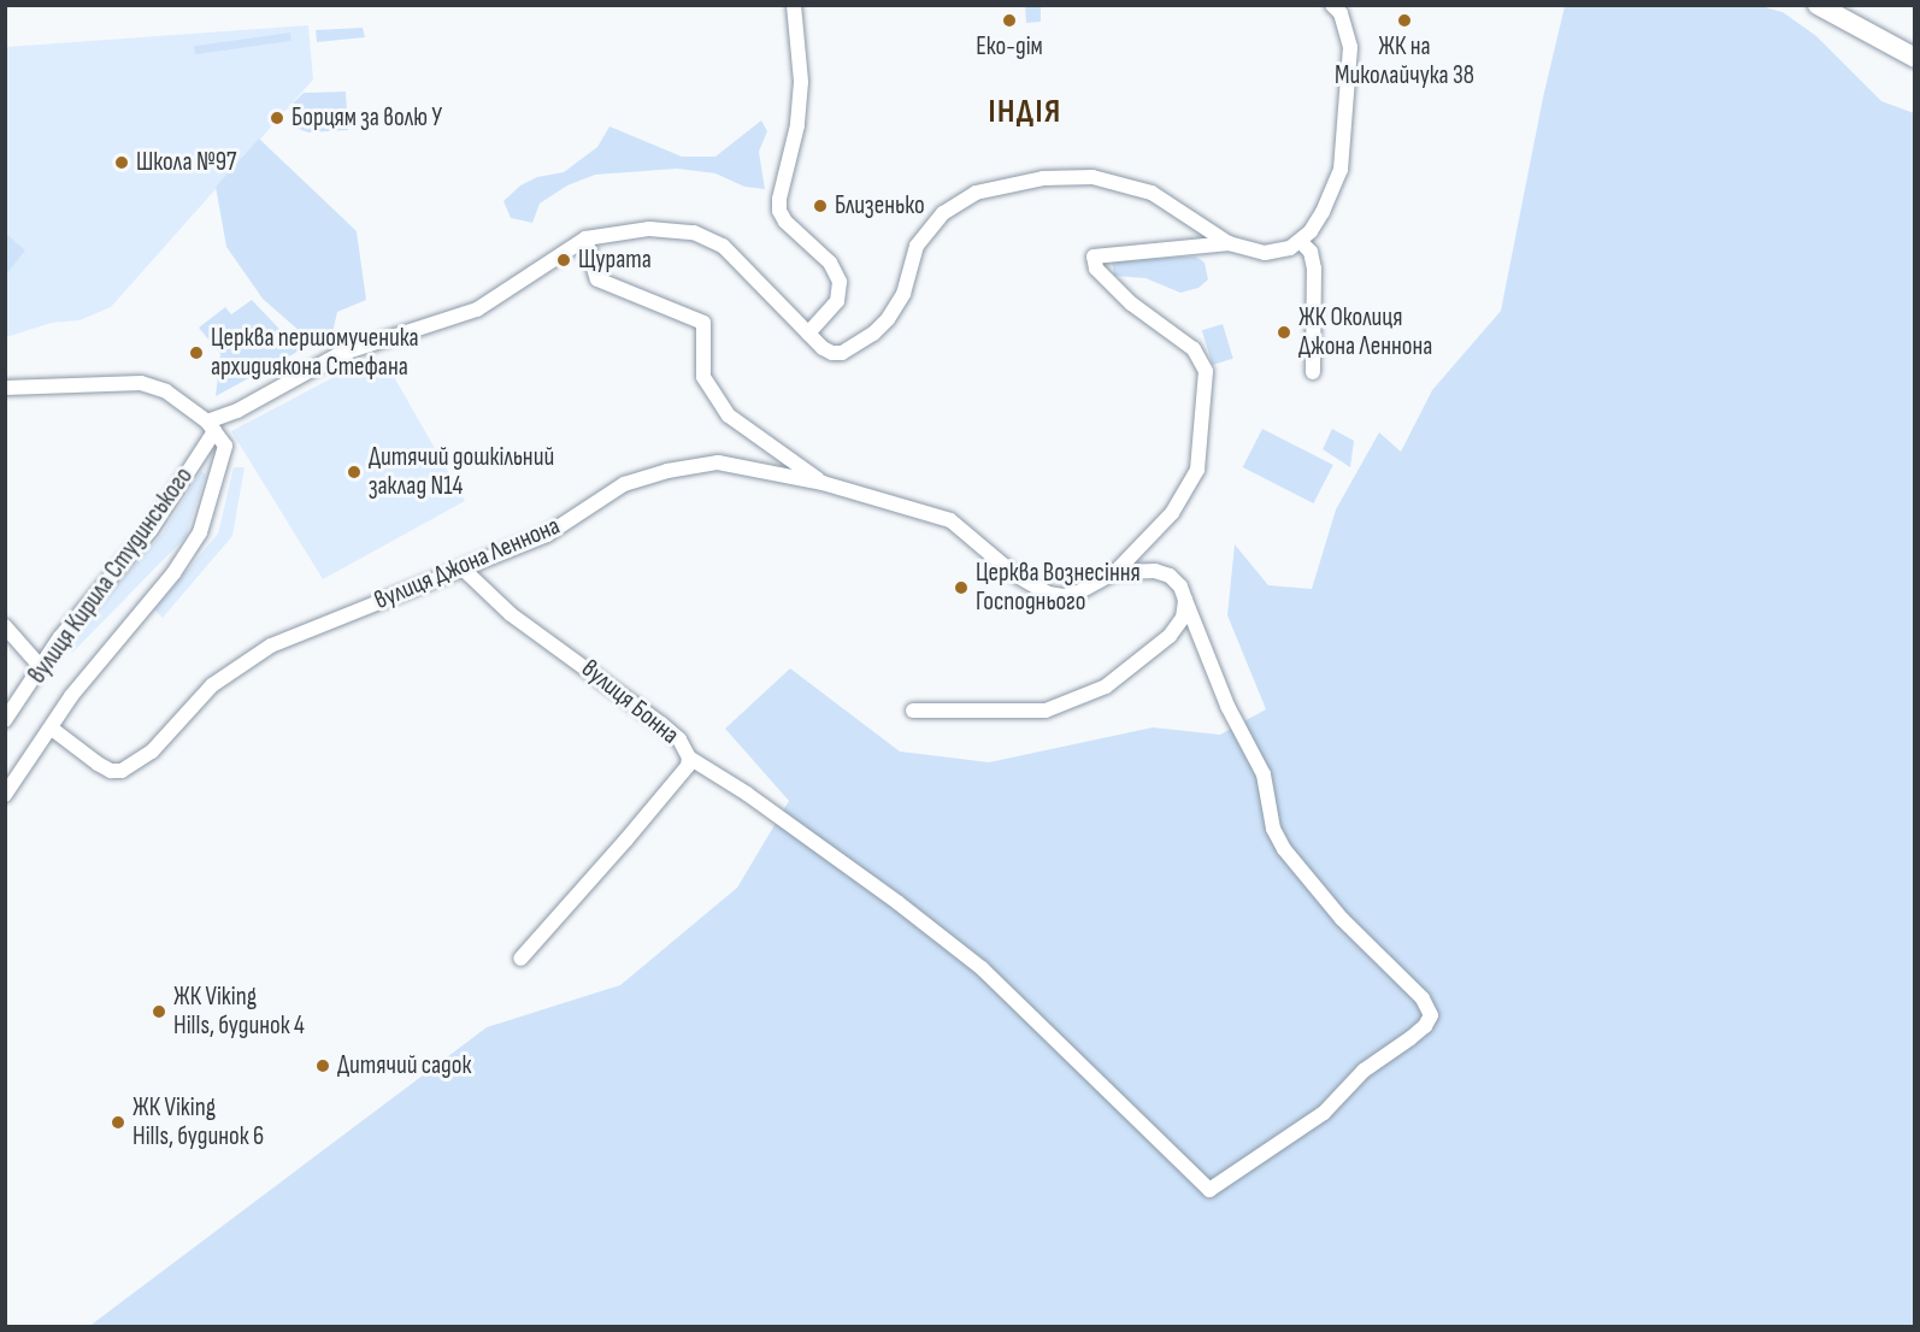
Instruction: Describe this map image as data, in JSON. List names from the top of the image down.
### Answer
{
  "streets": {
    "street": ["вулиця Джона Леннона", "вулиця Кирила Студинського", "вулиця Бонна"]
  },
  "crossings": [
    ["вулиця Джона Леннона", "вулиця Бонна"]
  ],
  "districts": ["ІНДІЯ"],
  "places": [
    "Еко-дім",
    "ЖК на Миколайчука 38",
    "Борцям за волю У",
    "Школа №97",
    "Близенько",
    "Щурата",
    "ЖК Околиця Джона Леннона",
    "Церква першомученика архидиякона Стефана",
    "Дитячий дошкільний заклад N14",
    "Церква Вознесіння Господнього",
    "ЖК Viking Hills, будинок 4",
    "Дитячий садок",
    "ЖК Viking Hills, будинок 6"
  ]
}
